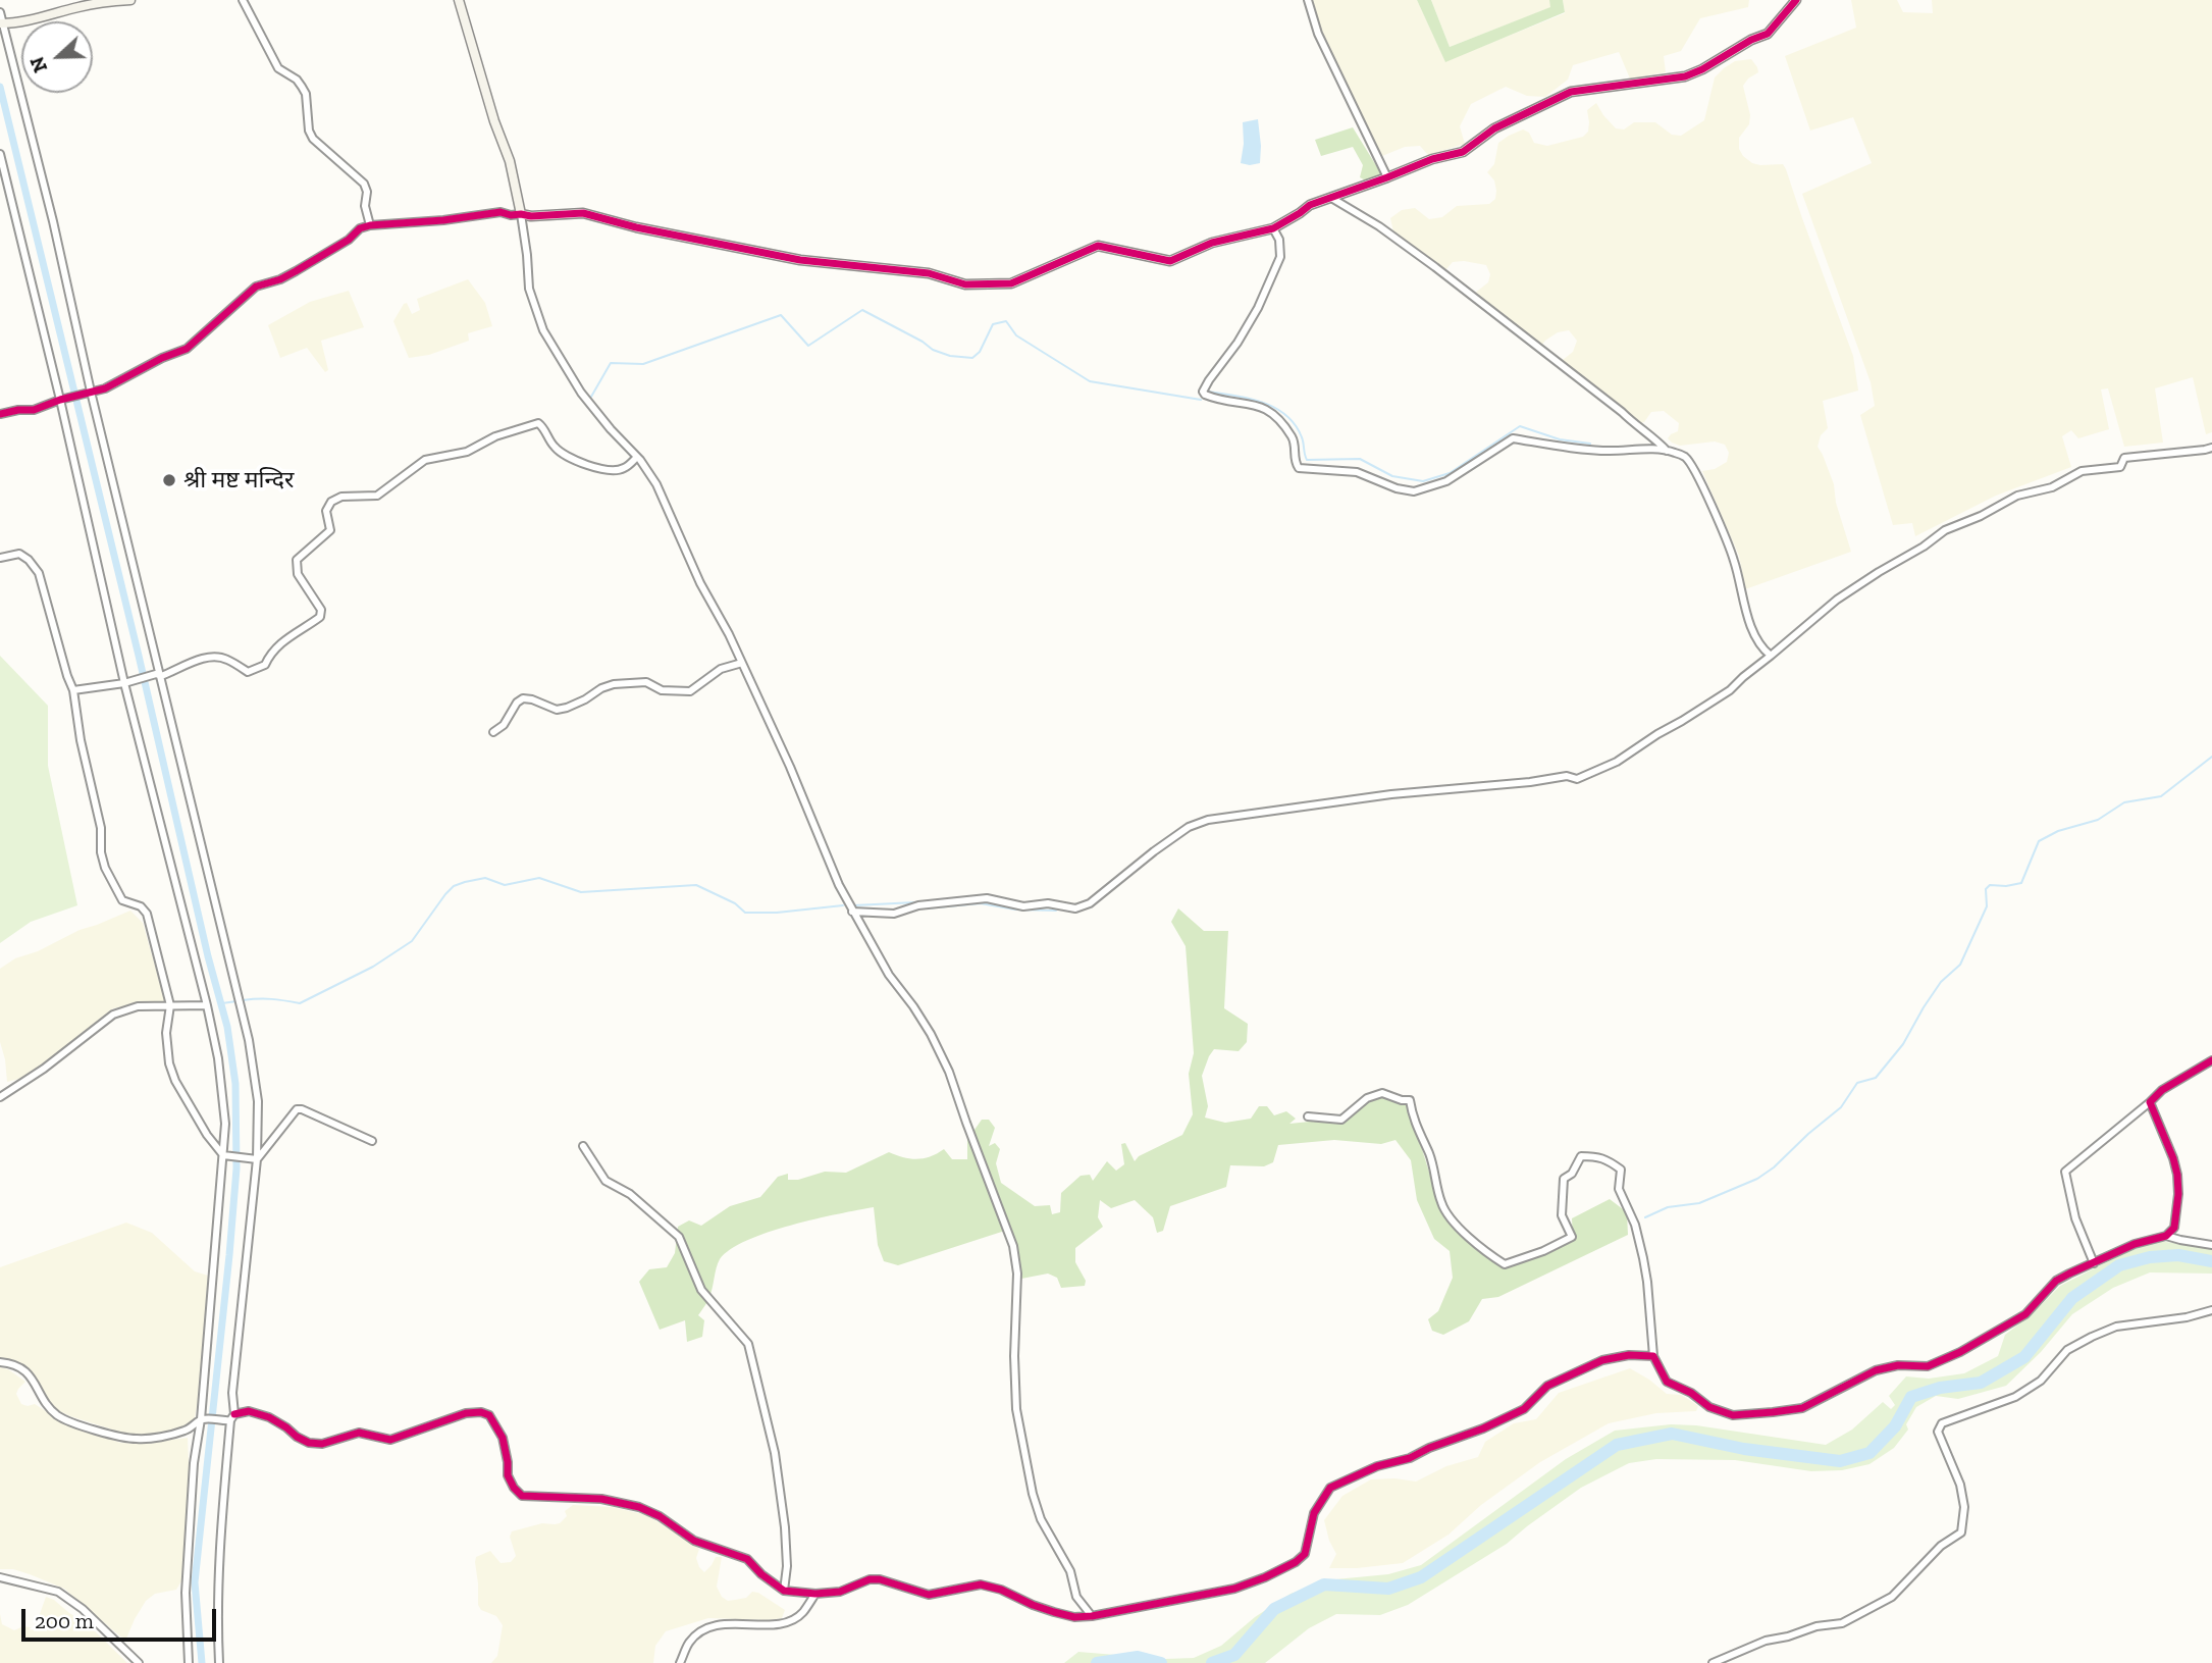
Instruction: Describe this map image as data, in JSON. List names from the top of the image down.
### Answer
{
  "places": ["श्री मष्ट मन्दिर"],
  "scale_bar": "200 m",
  "north": "left"
}
